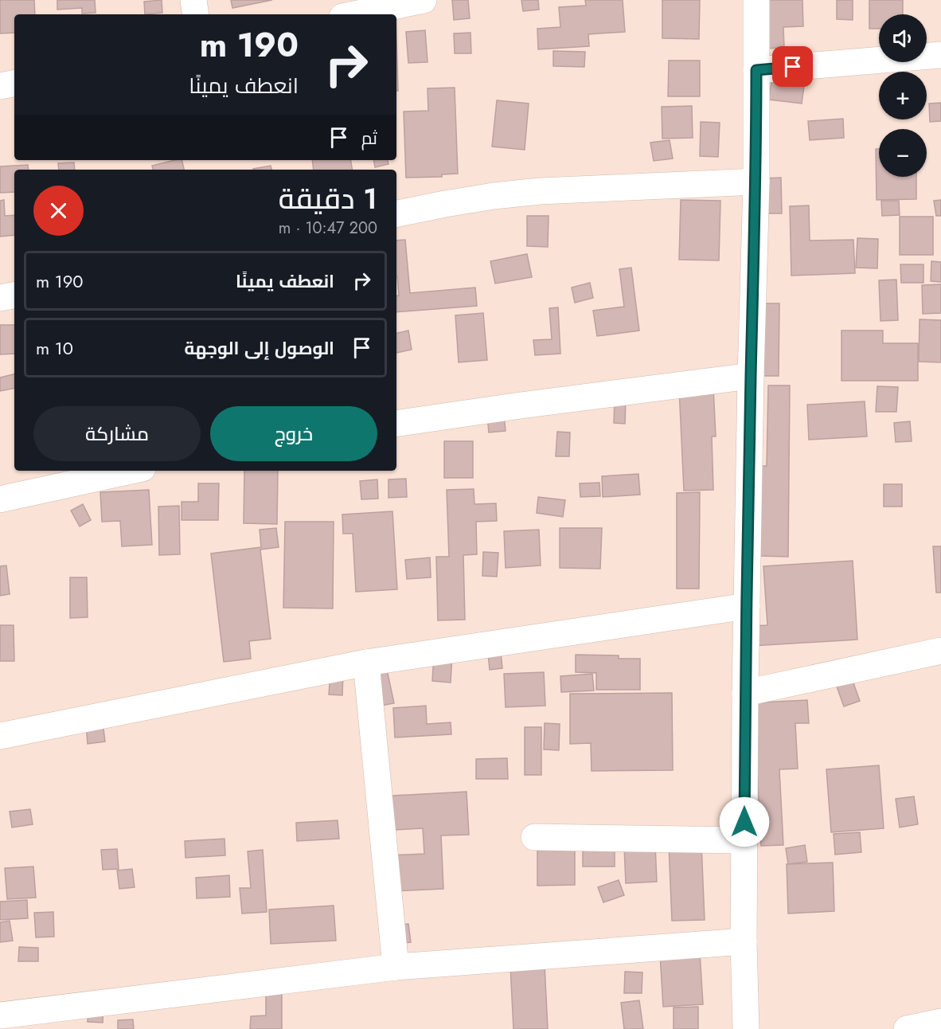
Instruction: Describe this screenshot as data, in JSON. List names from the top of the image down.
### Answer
{
  "page": {
    "map_buttons": ["+", "−"],
    "turn": ["190 m", "انعطف يمينًا"],
    "then": "ثم",
    "heading": ["1 دقيقة", "200 m · 10:47"],
    "list": [
      {
        "name": "انعطف يمينًا",
        "value": "190 m"
      },
      {
        "name": "الوصول إلى الوجهة",
        "value": "10 m"
      }
    ],
    "buttons": ["خروج", "مشاركة"]
  }
}
